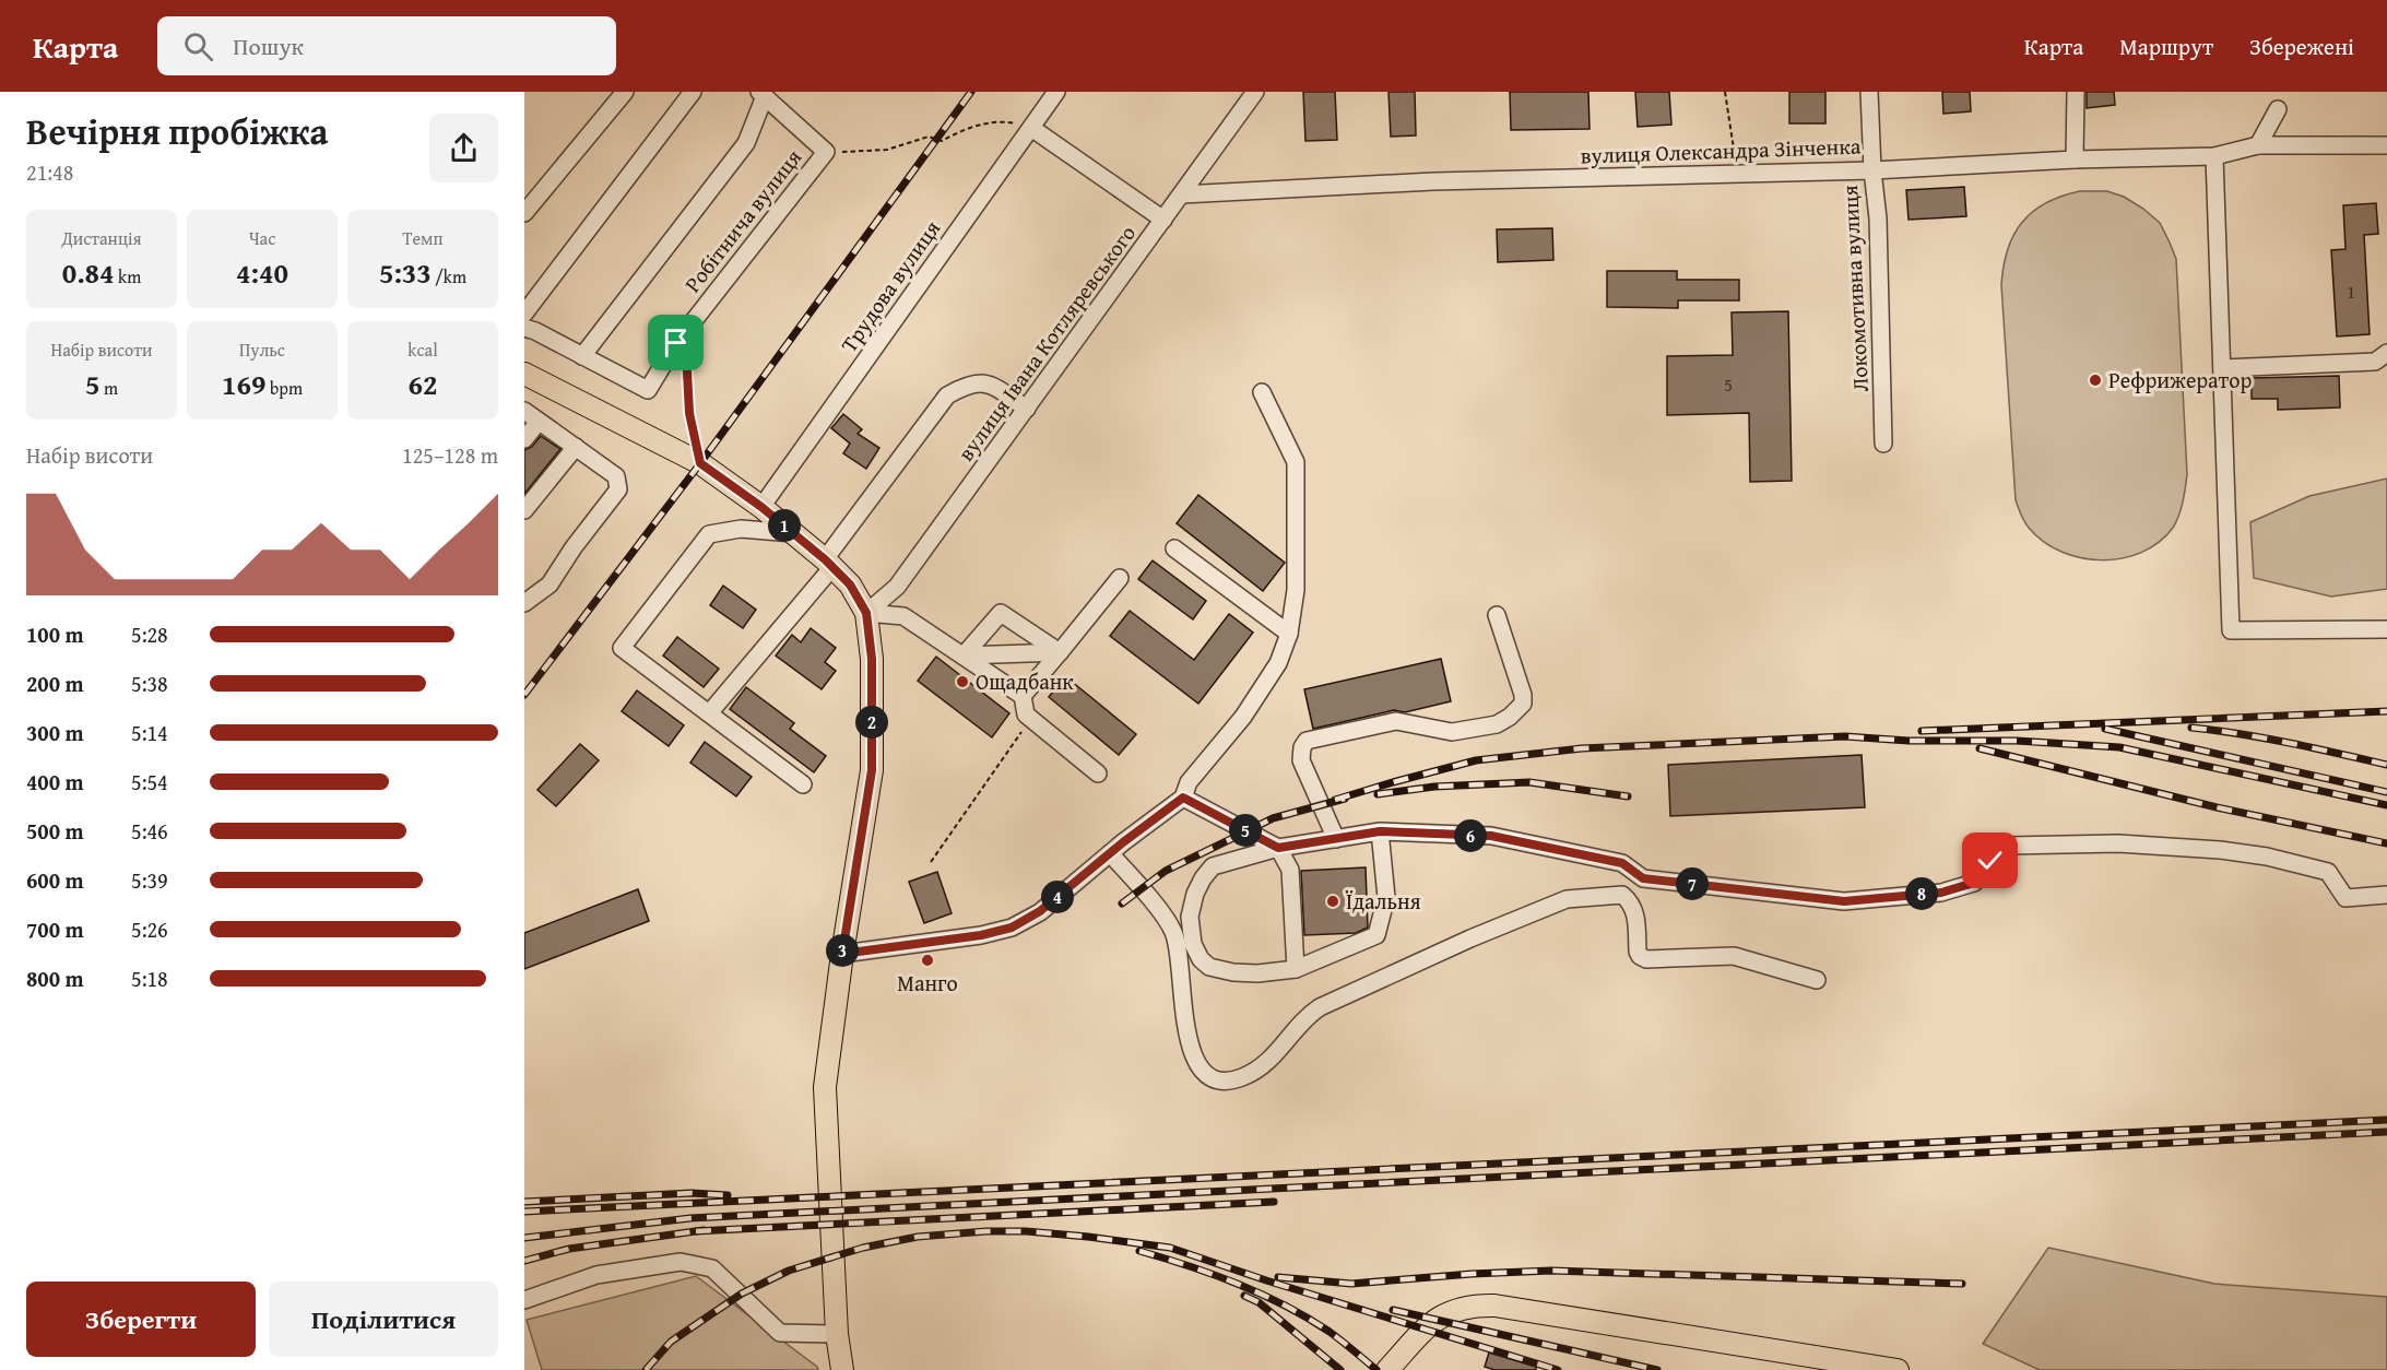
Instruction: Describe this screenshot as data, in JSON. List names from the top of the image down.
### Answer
{
  "streets": {
    "street": [
      "вулиця Олександра Зінченка",
      "Робітнича вулиця",
      "Трудова вулиця",
      "Локомотивна вулиця",
      "вулиця Івана Котляревського"
    ]
  },
  "crossings": [
    ["вулиця Олександра Зінченка", "Локомотивна вулиця"],
    ["вулиця Олександра Зінченка", "вулиця Івана Котляревського"]
  ],
  "places": [
    "Рефрижератор",
    "Ощадбанк",
    "Їдальня",
    "Манго"
  ],
  "house_numbers": ["1", "5"],
  "page": {
    "header": "Карта",
    "search": "Пошук",
    "nav": ["Карта", "Маршрут", "Збережені"],
    "heading": ["Вечірня пробіжка", "21:48"],
    "stats": [
      ["Дистанція", "0.84 km"],
      ["Час", "4:40"],
      ["Темп", "5:33 /km"],
      ["Набір висоти", "5 m"],
      ["Пульс", "169 bpm"],
      ["kcal", "62"]
    ],
    "chart": ["Набір висоти", "125–128 m"],
    "pins": [
      "1",
      "2",
      "5",
      "6",
      "7",
      "8",
      "4",
      "3"
    ],
    "list": [
      {
        "name": "100 m",
        "note": "5:28"
      },
      {
        "name": "200 m",
        "note": "5:38"
      },
      {
        "name": "300 m",
        "note": "5:14"
      },
      {
        "name": "400 m",
        "note": "5:54"
      },
      {
        "name": "500 m",
        "note": "5:46"
      },
      {
        "name": "600 m",
        "note": "5:39"
      },
      {
        "name": "700 m",
        "note": "5:26"
      },
      {
        "name": "800 m",
        "note": "5:18"
      }
    ],
    "buttons": ["Зберегти", "Поділитися"]
  }
}
